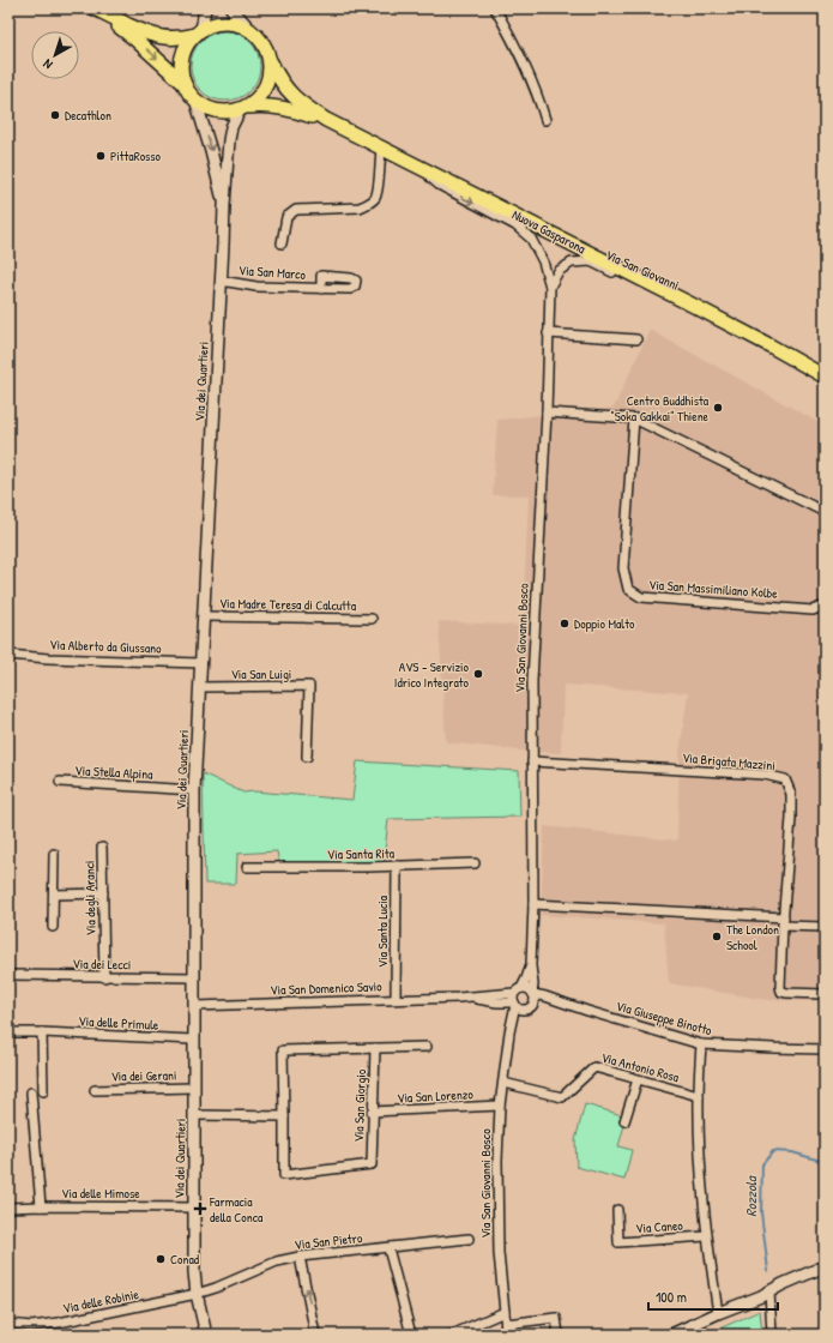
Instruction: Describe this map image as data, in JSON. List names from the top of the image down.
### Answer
{
  "streets": {
    "main road": ["Nuova Gasparona"],
    "street": [
      "Via San Giovanni",
      "Via San Marco",
      "Via dei Quartieri",
      "Via San Massimiliano Kolbe",
      "Via Madre Teresa di Calcutta",
      "Via San Giovanni Bosco",
      "Via Alberto da Giussano",
      "Via San Luigi",
      "Via Brigata Mazzini",
      "Via Stella Alpina",
      "Via Santa Rita",
      "Via degli Aranci",
      "Via Santa Lucia",
      "Via dei Lecci",
      "Via San Domenico Savio",
      "Via Giuseppe Binotto",
      "Via delle Primule",
      "Via Antonio Rosa",
      "Via dei Gerani",
      "Via San Lorenzo",
      "Via San Giorgio",
      "Via delle Mimose",
      "Via Caneo",
      "Via San Pietro",
      "Via delle Robinie"
    ]
  },
  "crossings": [
    ["Nuova Gasparona", "Via San Giovanni"],
    ["Nuova Gasparona", "Via dei Quartieri"],
    ["Via San Giovanni", "Via San Giovanni Bosco"],
    ["Via San Marco", "Via dei Quartieri"],
    ["Via dei Quartieri", "Via Madre Teresa di Calcutta"],
    ["Via dei Quartieri", "Via Alberto da Giussano"],
    ["Via dei Quartieri", "Via San Luigi"],
    ["Via dei Quartieri", "Via Stella Alpina"],
    ["Via dei Quartieri", "Via dei Lecci"],
    ["Via dei Quartieri", "Via San Domenico Savio"],
    ["Via dei Quartieri", "Via delle Primule"],
    ["Via dei Quartieri", "Via dei Gerani"],
    ["Via dei Quartieri", "Via delle Mimose"],
    ["Via dei Quartieri", "Via San Pietro"],
    ["Via dei Quartieri", "Via delle Robinie"],
    ["Via San Giovanni Bosco", "Via Brigata Mazzini"],
    ["Via San Giovanni Bosco", "Via San Domenico Savio"],
    ["Via San Giovanni Bosco", "Via Giuseppe Binotto"],
    ["Via San Giovanni Bosco", "Via Antonio Rosa"],
    ["Via San Giovanni Bosco", "Via San Lorenzo"],
    ["Via Santa Rita", "Via Santa Lucia"],
    ["Via degli Aranci", "Via dei Lecci"],
    ["Via Santa Lucia", "Via San Domenico Savio"],
    ["Via San Domenico Savio", "Via Giuseppe Binotto"],
    ["Via San Lorenzo", "Via San Giorgio"],
    ["Via San Pietro", "Via delle Robinie"]
  ],
  "water": ["Rozzola"],
  "places": {
    "other": [
      "Decathlon",
      "PittaRosso",
      "Centro Buddhista \"Soka Gakkai\" Thiene",
      "Doppio Malto",
      "AVS - Servizio Idrico Integrato",
      "The London School",
      "Conad"
    ],
    "health": ["Farmacia della Conca"]
  },
  "scale_bar": "100 m",
  "north": "bottom left"
}
